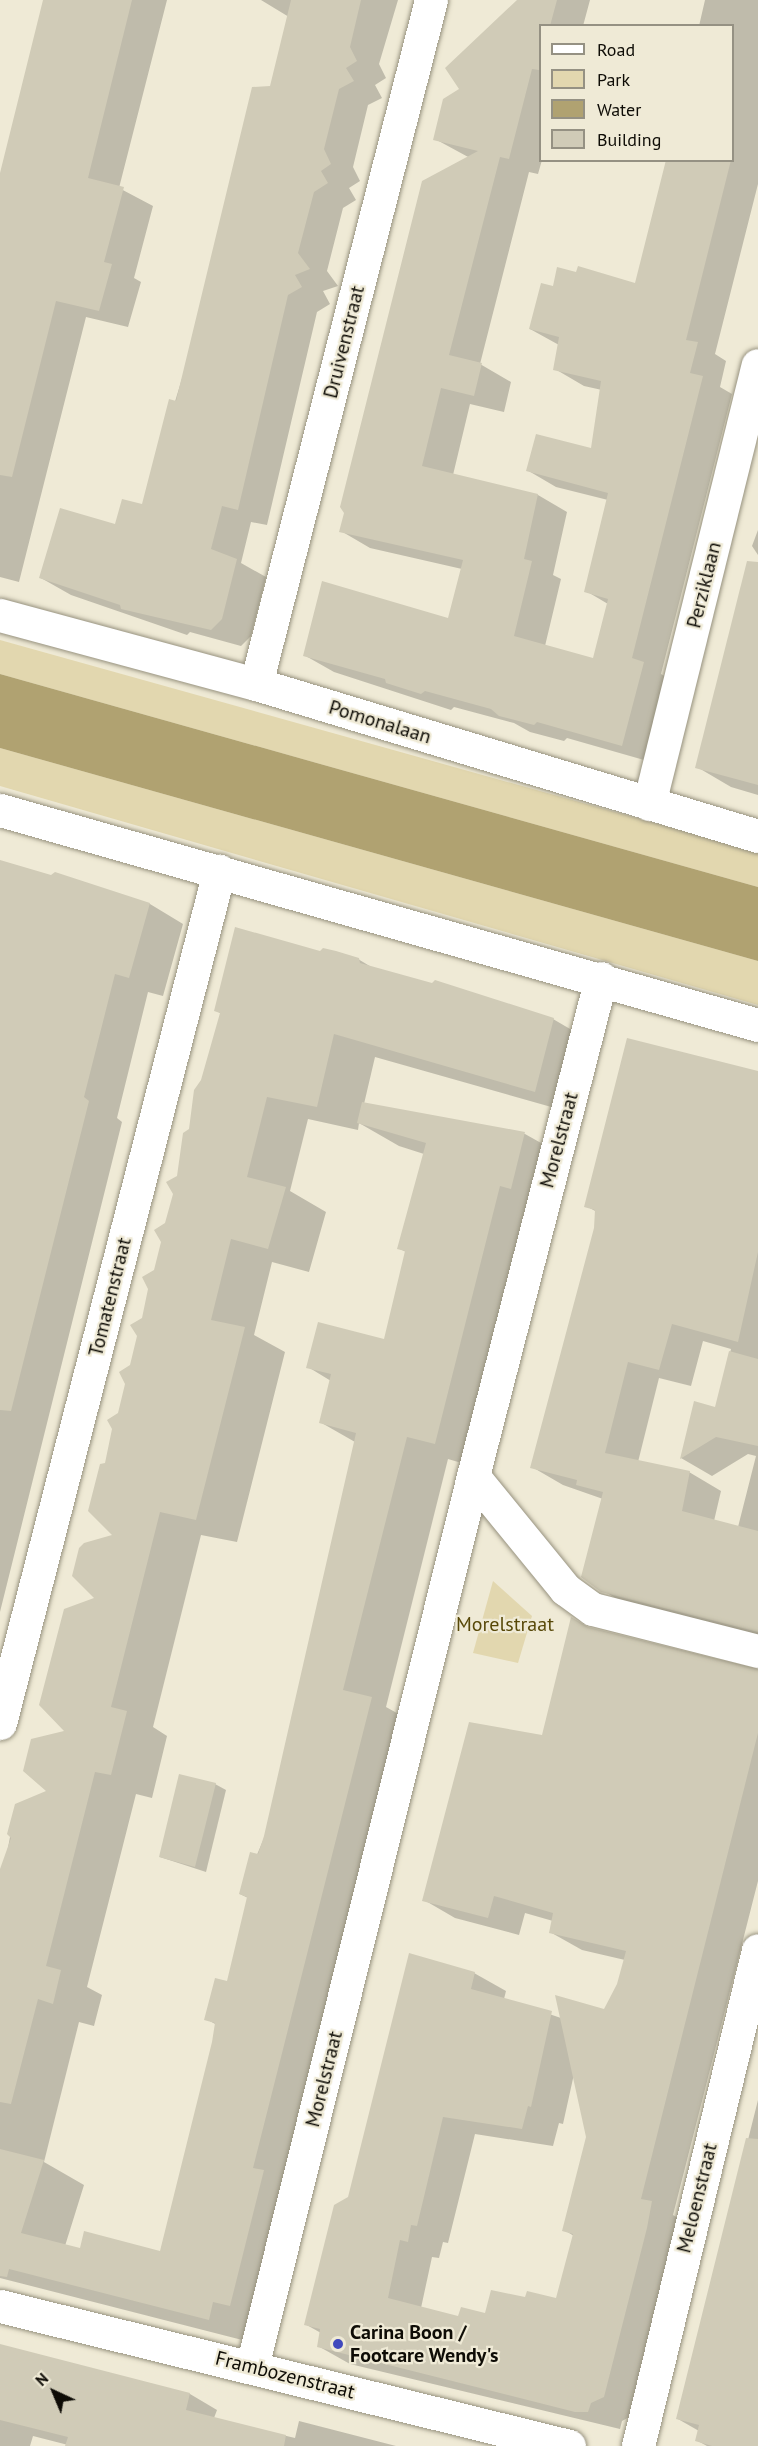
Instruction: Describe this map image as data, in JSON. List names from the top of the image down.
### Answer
{
  "streets": {
    "street": [
      "Druivenstraat",
      "Perziklaan",
      "Pomonalaan",
      "Morelstraat",
      "Tomatenstraat",
      "Meloenstraat",
      "Frambozenstraat"
    ]
  },
  "crossings": [
    ["Druivenstraat", "Pomonalaan"],
    ["Perziklaan", "Pomonalaan"],
    ["Morelstraat", "Frambozenstraat"]
  ],
  "parks": ["Morelstraat"],
  "places": ["Carina Boon / Footcare Wendy's"],
  "legend": [
    "Road",
    "Park",
    "Water",
    "Building"
  ],
  "north": "top left"
}
